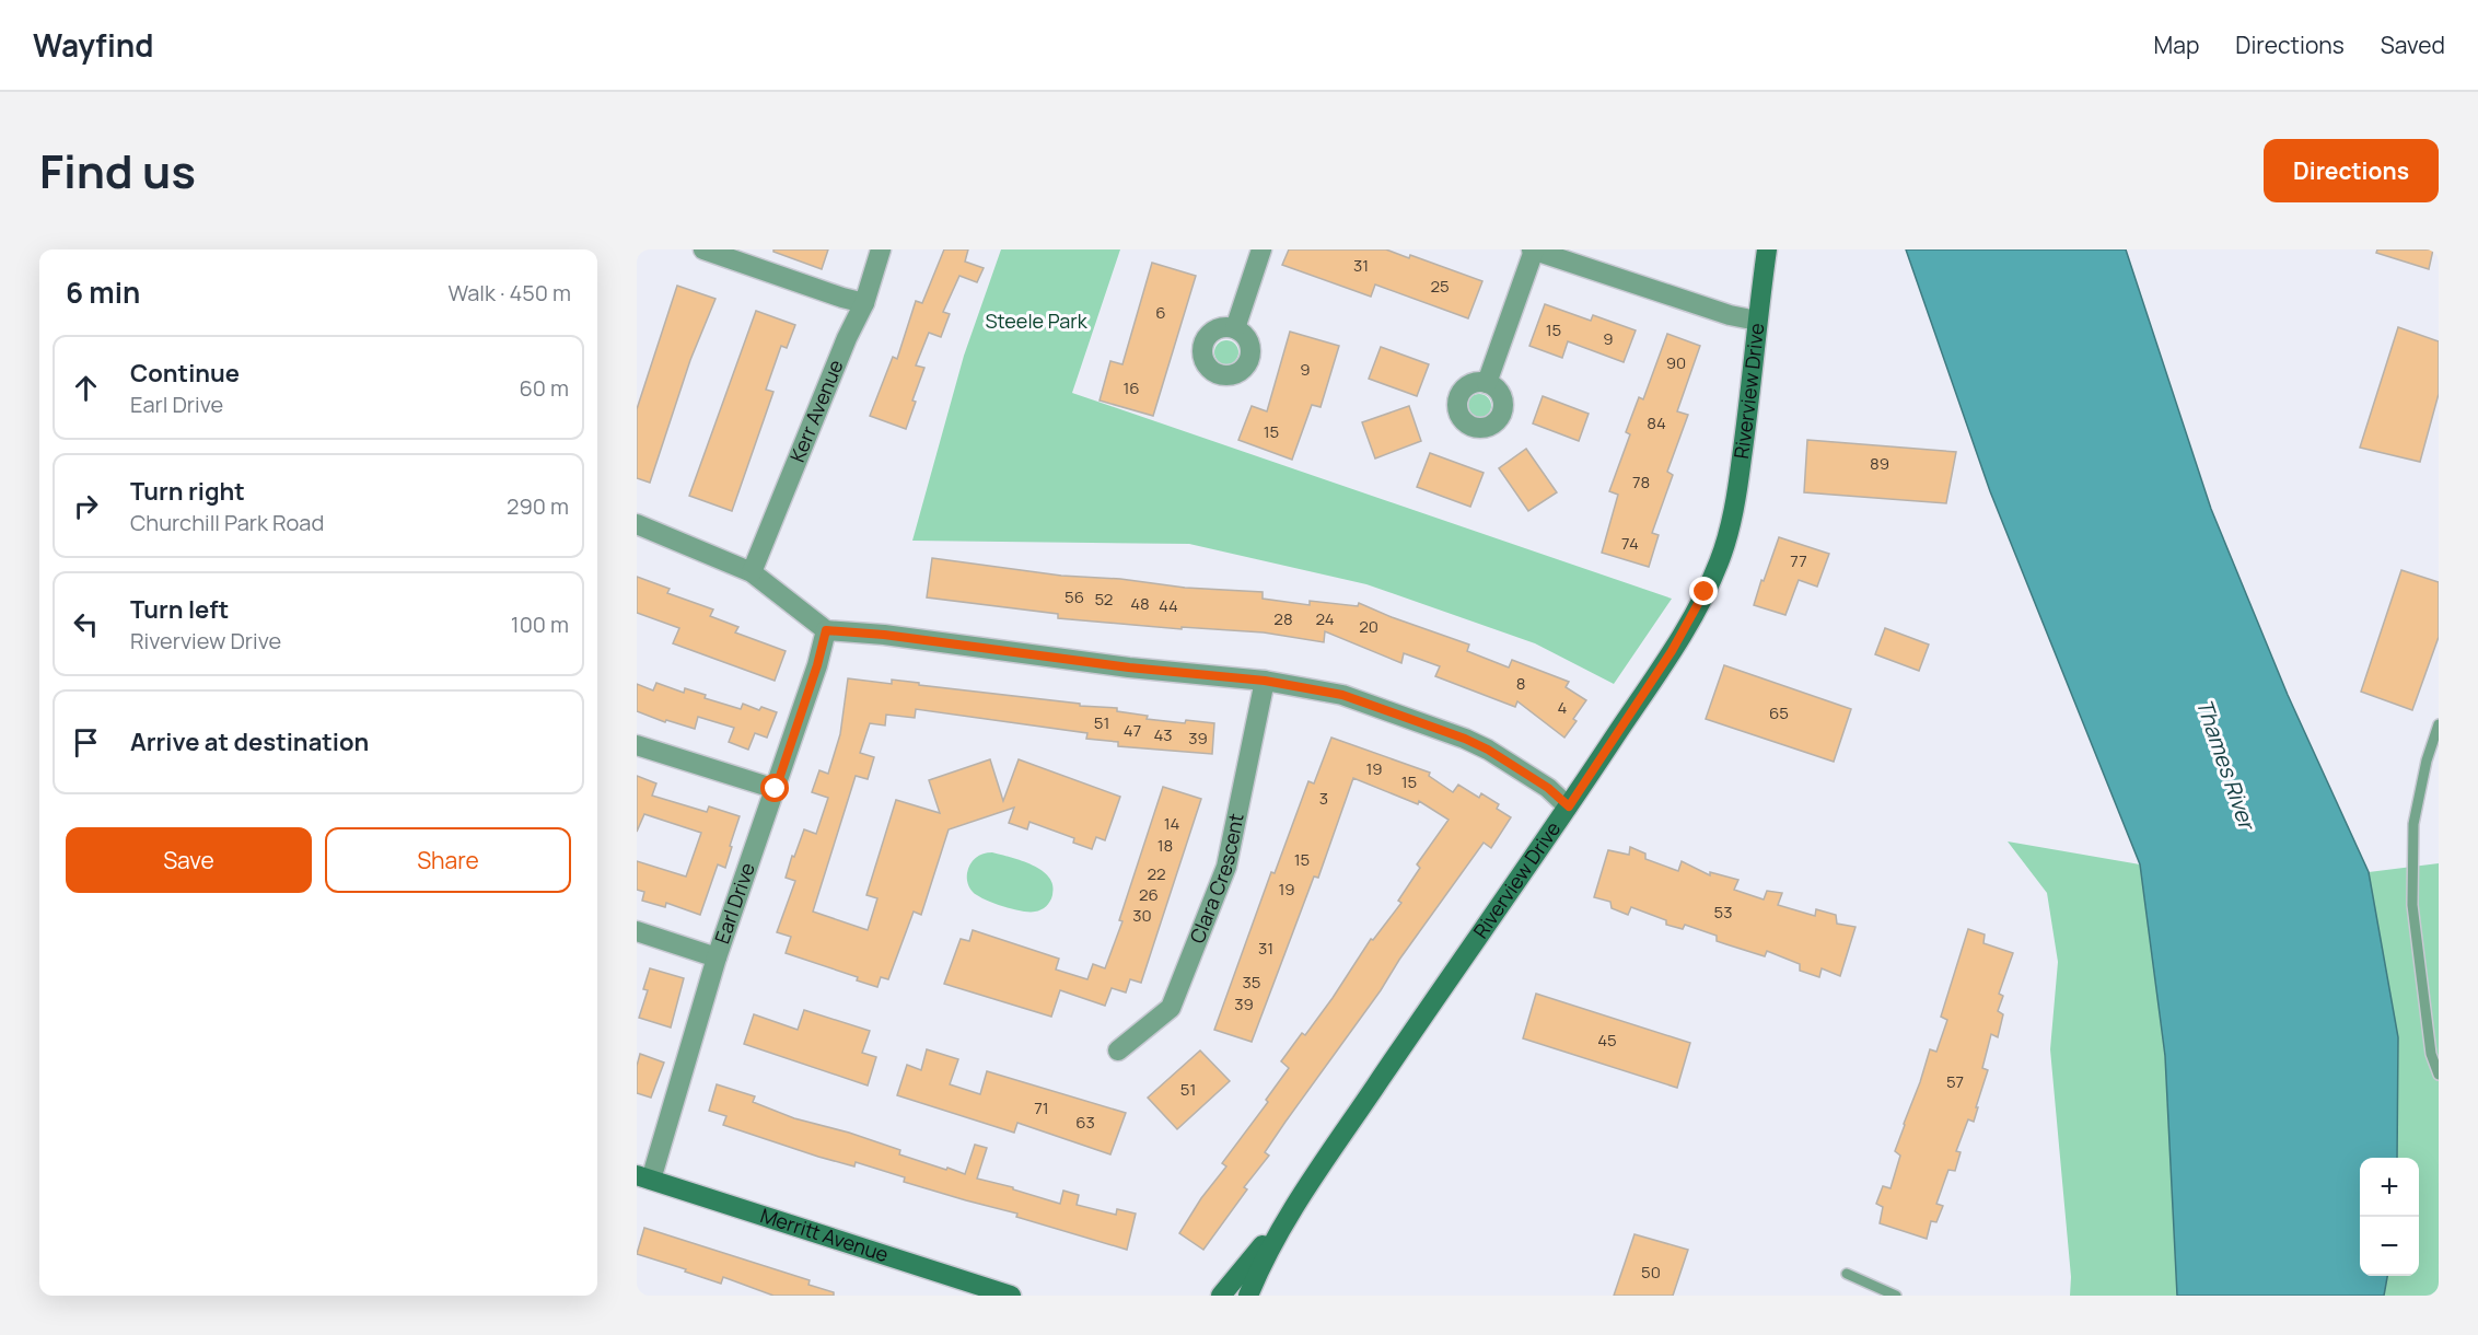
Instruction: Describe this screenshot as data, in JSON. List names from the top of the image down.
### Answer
{
  "streets": {
    "street": [
      "Riverview Drive",
      "Kerr Avenue",
      "Clara Crescent",
      "Earl Drive",
      "Merritt Avenue"
    ]
  },
  "crossings": [
    ["Earl Drive", "Merritt Avenue"]
  ],
  "water": ["Thames River"],
  "parks": ["Steele Park"],
  "house_numbers": [
    "31",
    "25",
    "6",
    "15",
    "9",
    "90",
    "9",
    "16",
    "84",
    "15",
    "89",
    "78",
    "74",
    "77",
    "56",
    "52",
    "48",
    "44",
    "28",
    "24",
    "20",
    "8",
    "4",
    "65",
    "51",
    "47",
    "43",
    "39",
    "19",
    "15",
    "3",
    "14",
    "18",
    "15",
    "22",
    "19",
    "26",
    "53",
    "30",
    "31",
    "35",
    "39",
    "45",
    "57",
    "51",
    "71",
    "63",
    "50"
  ],
  "page": {
    "header": "Wayfind",
    "nav": ["Map", "Directions", "Saved"],
    "title": "Find us",
    "buttons": [
      "Directions",
      ["Save", "Share"]
    ],
    "heading": ["6 min", "Walk · 450 m"],
    "list": [
      ["Continue", "Earl Drive", "60 m"],
      ["Turn right", "Churchill Park Road", "290 m"],
      ["Turn left", "Riverview Drive", "100 m"],
      "Arrive at destination"
    ],
    "map_buttons": ["+", "−"]
  }
}
